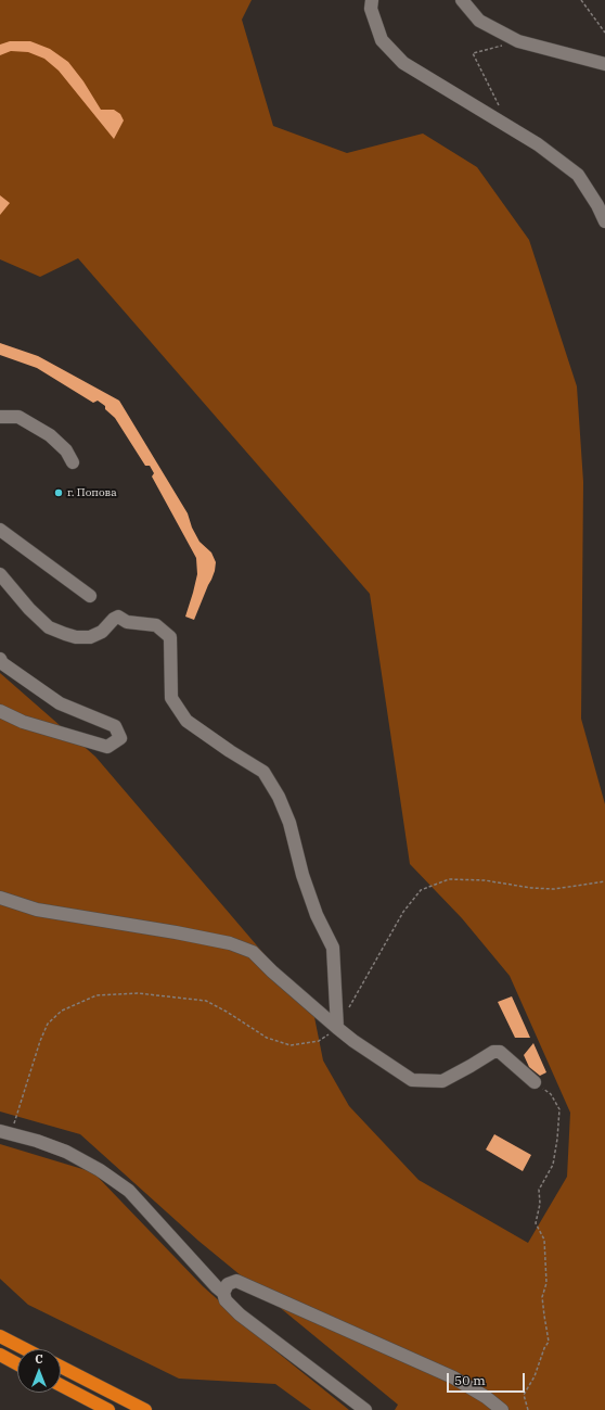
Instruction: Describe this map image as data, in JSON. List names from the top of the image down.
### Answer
{
  "places": ["г. Попова"],
  "scale_bar": "50 m",
  "north": "top"
}
